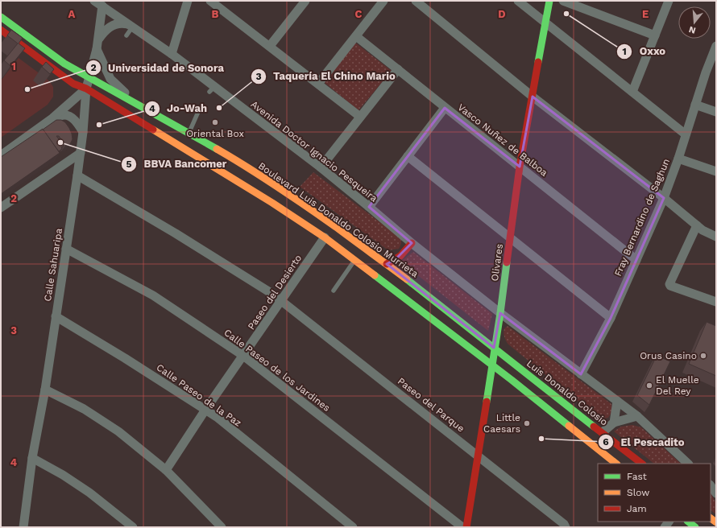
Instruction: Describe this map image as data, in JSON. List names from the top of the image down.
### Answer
{
  "streets": {
    "main road": ["Boulevard Luis Donaldo Colosio Murrieta", "Olivares", "Luis Donaldo Colosio"],
    "street": [
      "Vasco Nuñez de Balboa",
      "Avenida Doctor Ignacio Pesqueira",
      "Fray Bernardino de Saghun",
      "Calle Sahuaripa",
      "Paseo del Desierto",
      "Calle Paseo de los Jardines",
      "Calle Paseo de la Paz",
      "Paseo del Parque"
    ]
  },
  "crossings": [
    ["Vasco Nuñez de Balboa", "Fray Bernardino de Saghun"],
    ["Vasco Nuñez de Balboa", "Olivares"],
    ["Avenida Doctor Ignacio Pesqueira", "Fray Bernardino de Saghun"],
    ["Avenida Doctor Ignacio Pesqueira", "Olivares"],
    ["Avenida Doctor Ignacio Pesqueira", "Calle Sahuaripa"],
    ["Boulevard Luis Donaldo Colosio Murrieta", "Olivares"],
    ["Boulevard Luis Donaldo Colosio Murrieta", "Calle Sahuaripa"],
    ["Boulevard Luis Donaldo Colosio Murrieta", "Luis Donaldo Colosio"],
    ["Olivares", "Luis Donaldo Colosio"],
    ["Olivares", "Paseo del Parque"],
    ["Calle Sahuaripa", "Calle Paseo de los Jardines"],
    ["Calle Sahuaripa", "Calle Paseo de la Paz"],
    ["Calle Sahuaripa", "Paseo del Parque"],
    ["Paseo del Desierto", "Calle Paseo de los Jardines"],
    ["Paseo del Desierto", "Calle Paseo de la Paz"],
    ["Paseo del Desierto", "Paseo del Parque"]
  ],
  "places": [
    "Oxxo",
    "Universidad de Sonora",
    "Taquería El Chino Mario",
    "Oriental Box",
    "Jo-Wah",
    "BBVA Bancomer",
    "Orus Casino",
    "El Muelle Del Rey",
    "Little Caesars",
    "El Pescadito"
  ],
  "legend": ["Fast", "Slow", "Jam"],
  "north": "bottom",
  "grid": {
    "columns": [
      "A",
      "B",
      "C",
      "D",
      "E"
    ],
    "rows": [
      "1",
      "2",
      "3",
      "4"
    ]
  }
}
